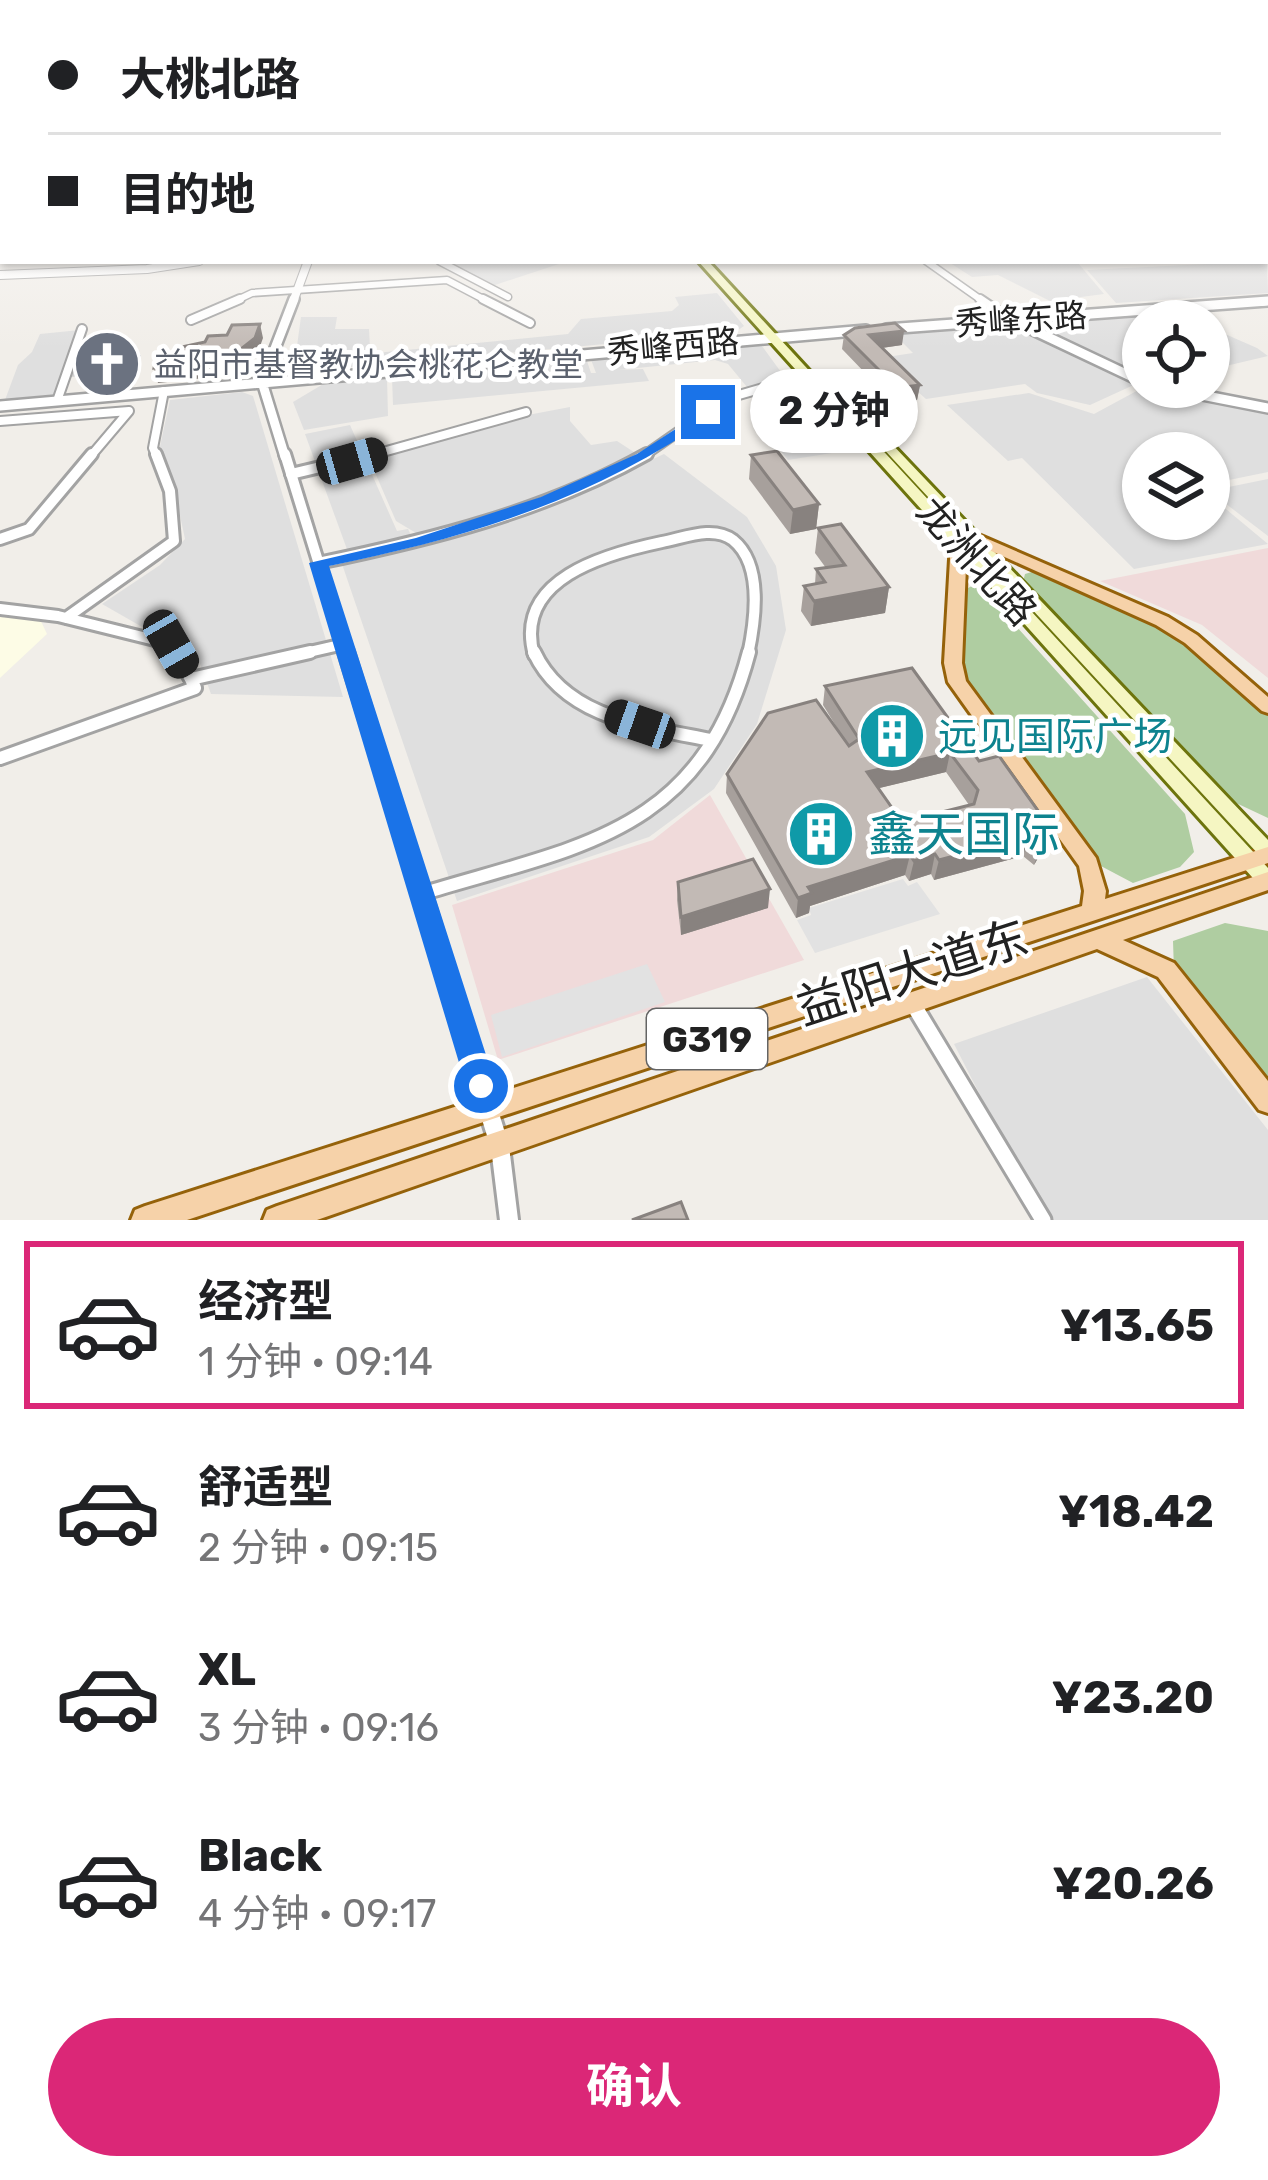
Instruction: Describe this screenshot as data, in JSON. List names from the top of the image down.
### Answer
{
  "streets": {
    "main road": ["龙洲北路", "益阳大道东", "G319"],
    "street": ["秀峰东路", "秀峰西路"]
  },
  "crossings": [
    ["秀峰东路", "秀峰西路"],
    ["秀峰东路", "龙洲北路"],
    ["秀峰西路", "龙洲北路"],
    ["龙洲北路", "益阳大道东"],
    ["龙洲北路", "G319"],
    ["益阳大道东", "G319"]
  ],
  "places": {
    "church": ["益阳市基督教协会桃花仑教堂"],
    "building": ["远见国际广场", "鑫天国际"]
  },
  "page": {
    "banner": ["大桃北路", "目的地"],
    "bubble": "2 分钟",
    "list": [
      {
        "name": "经济型",
        "note": "1 分钟 · 09:14",
        "value": "¥13.65"
      },
      {
        "name": "舒适型",
        "note": "2 分钟 · 09:15",
        "value": "¥18.42"
      },
      {
        "name": "XL",
        "note": "3 分钟 · 09:16",
        "value": "¥23.20"
      },
      {
        "name": "Black",
        "note": "4 分钟 · 09:17",
        "value": "¥20.26"
      }
    ],
    "buttons": "确认"
  }
}
